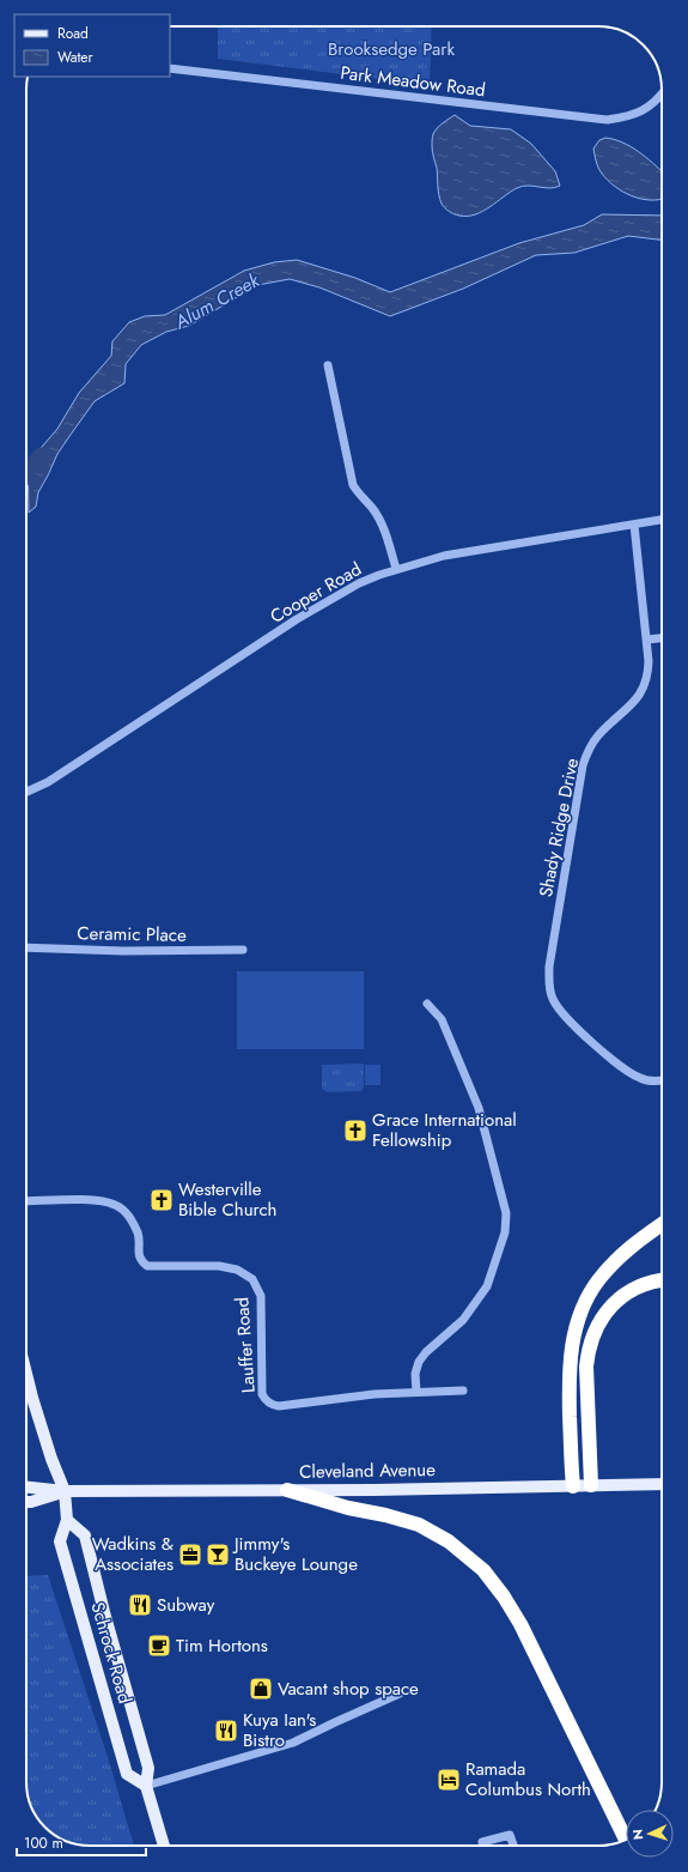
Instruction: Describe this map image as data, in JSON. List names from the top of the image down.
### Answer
{
  "streets": {
    "main road": ["Cleveland Avenue", "Schrock Road"],
    "street": [
      "Park Meadow Road",
      "Cooper Road",
      "Shady Ridge Drive",
      "Ceramic Place",
      "Lauffer Road"
    ]
  },
  "crossings": [
    ["Cooper Road", "Shady Ridge Drive"],
    ["Cleveland Avenue", "Schrock Road"]
  ],
  "water": ["Alum Creek"],
  "parks": ["Brooksedge Park"],
  "places": {
    "church": ["Grace International Fellowship", "Westerville Bible Church"],
    "office": ["Wadkins & Associates"],
    "bar": ["Jimmy's Buckeye Lounge"],
    "restaurant": ["Subway", "Kuya Ian's Bistro"],
    "cafe": ["Tim Hortons"],
    "shop": ["Vacant shop space"],
    "hotel": ["Ramada Columbus North"]
  },
  "legend": ["Road", "Water"],
  "scale_bar": "100 m",
  "north": "left"
}
